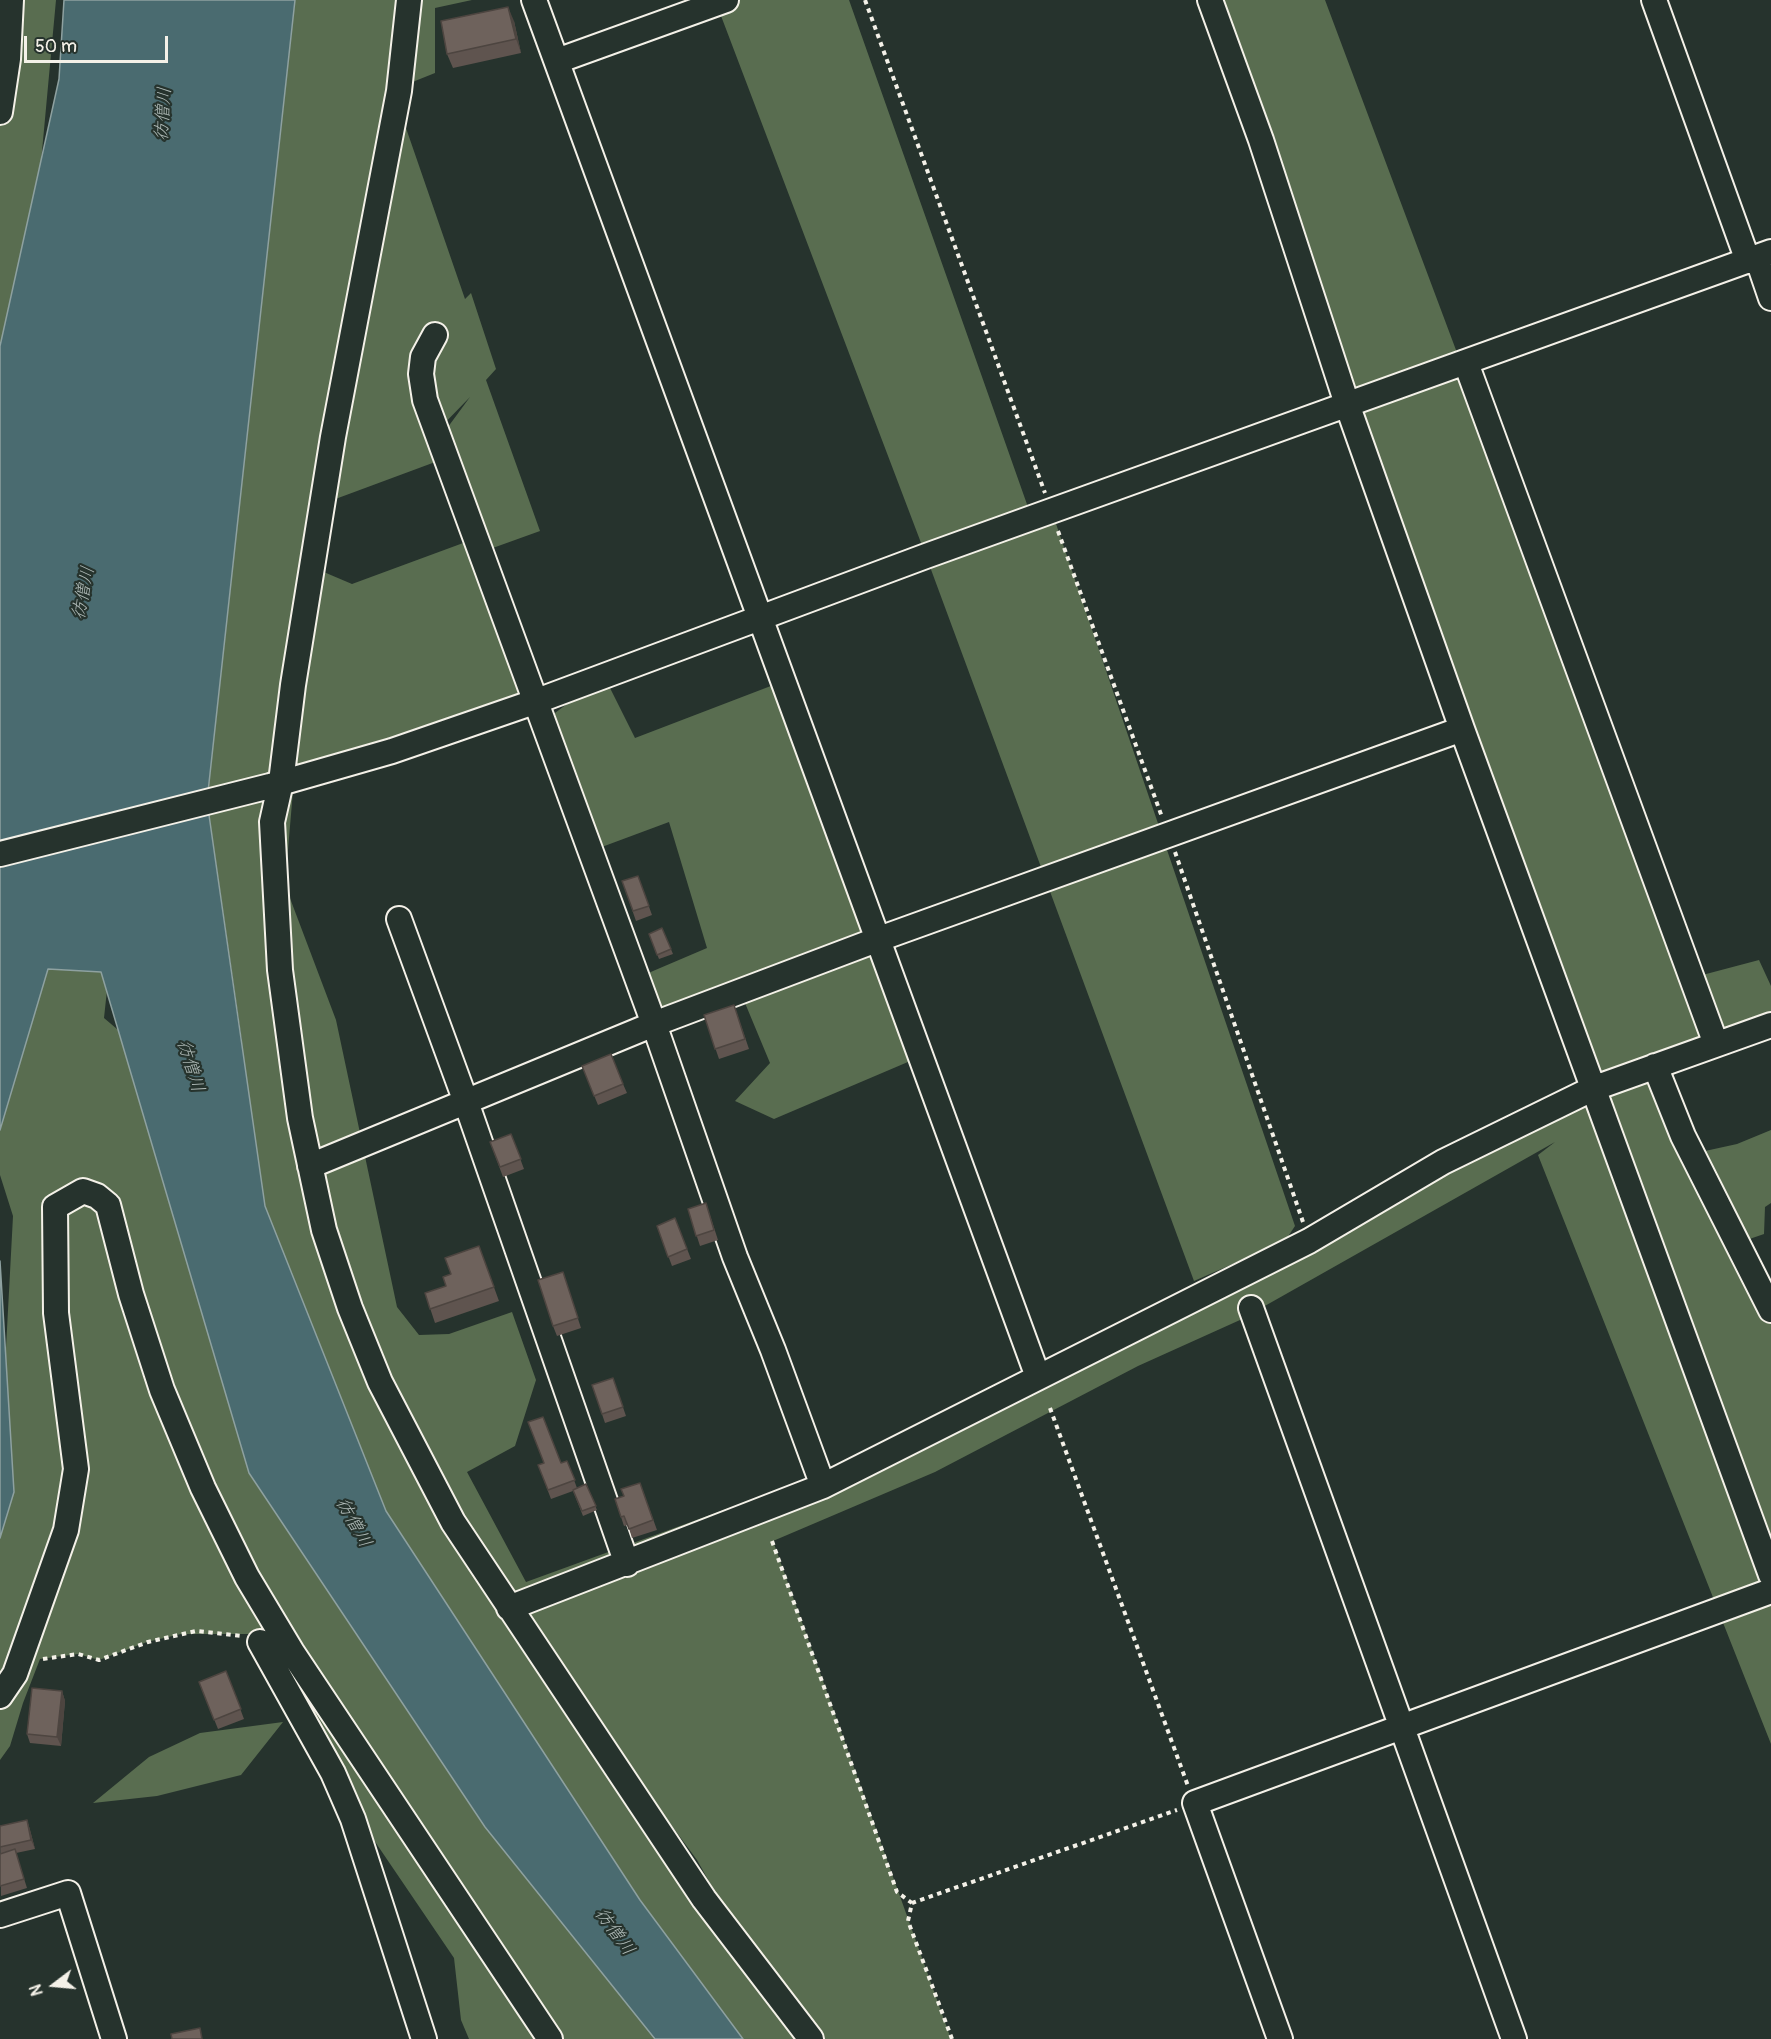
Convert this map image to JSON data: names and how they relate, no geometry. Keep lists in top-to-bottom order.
{
  "water": ["彷僧川"],
  "scale_bar": "50 m",
  "north": "left"
}
